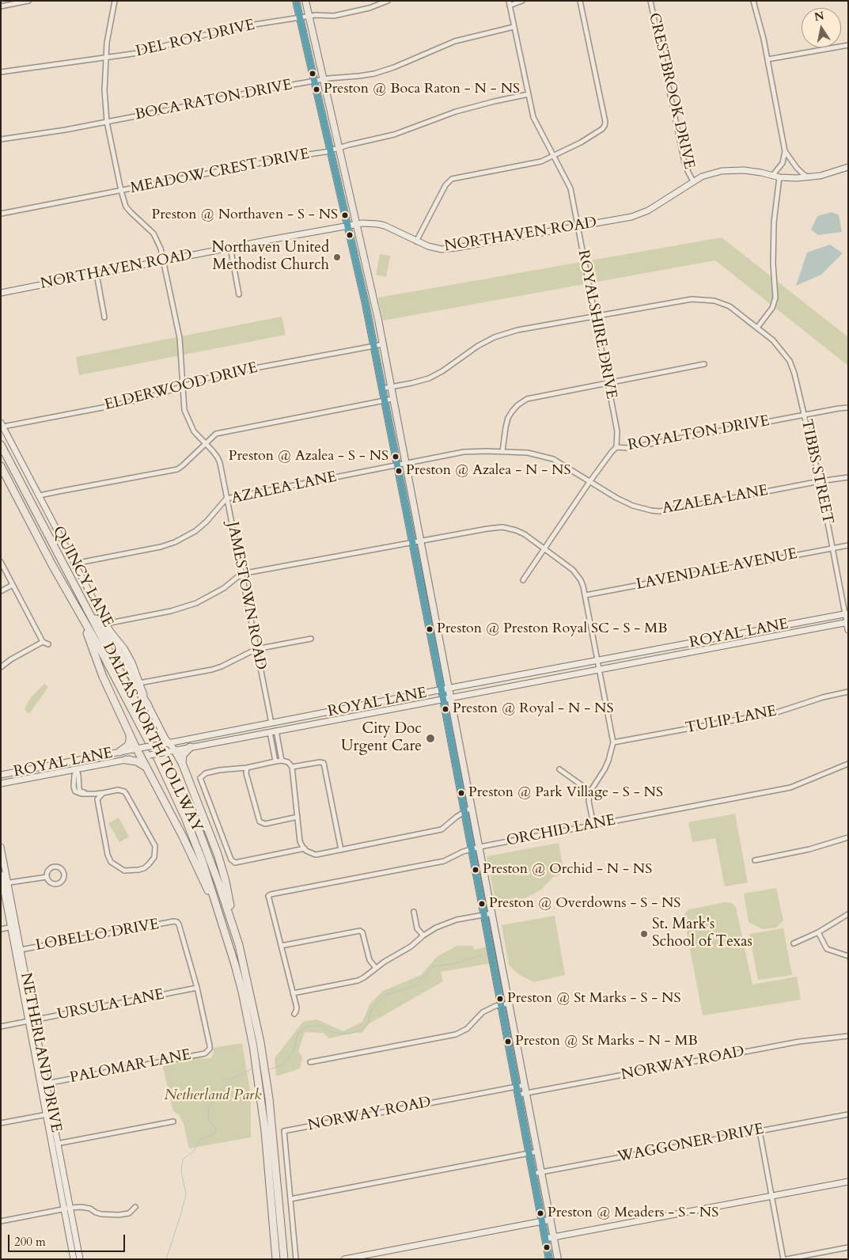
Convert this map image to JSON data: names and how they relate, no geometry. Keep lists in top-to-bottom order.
{
  "streets": {
    "highway": ["DALLAS NORTH TOLLWAY"],
    "street": [
      "DEL ROY DRIVE",
      "CRESTBROOK DRIVE",
      "BOCA RATON DRIVE",
      "MEADOW CREST DRIVE",
      "NORTHAVEN ROAD",
      "ROYALSHIRE DRIVE",
      "ELDERWOOD DRIVE",
      "ROYALTON DRIVE",
      "TIBBS STREET",
      "AZALEA LANE",
      "LAVENDALE AVENUE",
      "QUINCY LANE",
      "JAMESTOWN ROAD",
      "ROYAL LANE",
      "TULIP LANE",
      "ORCHID LANE",
      "LOBELLO DRIVE",
      "URSULA LANE",
      "NETHERLAND DRIVE",
      "NORWAY ROAD",
      "PALOMAR LANE",
      "WAGGONER DRIVE"
    ]
  },
  "crossings": [
    ["DEL ROY DRIVE", "JAMESTOWN ROAD"],
    ["CRESTBROOK DRIVE", "NORTHAVEN ROAD"],
    ["BOCA RATON DRIVE", "ROYALSHIRE DRIVE"],
    ["BOCA RATON DRIVE", "JAMESTOWN ROAD"],
    ["MEADOW CREST DRIVE", "ROYALSHIRE DRIVE"],
    ["MEADOW CREST DRIVE", "JAMESTOWN ROAD"],
    ["NORTHAVEN ROAD", "ROYALSHIRE DRIVE"],
    ["NORTHAVEN ROAD", "JAMESTOWN ROAD"],
    ["ROYALSHIRE DRIVE", "ROYALTON DRIVE"],
    ["ROYALSHIRE DRIVE", "TIBBS STREET"],
    ["ELDERWOOD DRIVE", "QUINCY LANE"],
    ["ELDERWOOD DRIVE", "JAMESTOWN ROAD"],
    ["ROYALTON DRIVE", "TIBBS STREET"],
    ["ROYALTON DRIVE", "AZALEA LANE"],
    ["TIBBS STREET", "AZALEA LANE"],
    ["TIBBS STREET", "LAVENDALE AVENUE"],
    ["TIBBS STREET", "ROYAL LANE"],
    ["AZALEA LANE", "QUINCY LANE"],
    ["AZALEA LANE", "JAMESTOWN ROAD"],
    ["QUINCY LANE", "ROYAL LANE"],
    ["JAMESTOWN ROAD", "ROYAL LANE"],
    ["LOBELLO DRIVE", "URSULA LANE"],
    ["LOBELLO DRIVE", "NETHERLAND DRIVE"],
    ["LOBELLO DRIVE", "PALOMAR LANE"],
    ["URSULA LANE", "NETHERLAND DRIVE"],
    ["URSULA LANE", "PALOMAR LANE"],
    ["NETHERLAND DRIVE", "PALOMAR LANE"]
  ],
  "parks": ["Netherland Park"],
  "places": [
    "Preston @ Boca Raton - N - NS",
    "Preston @ Northaven - S - NS",
    "Northaven United Methodist Church",
    "Preston @ Azalea - S - NS",
    "Preston @ Azalea - N - NS",
    "Preston @ Preston Royal SC - S - MB",
    "Preston @ Royal - N - NS",
    "City Doc Urgent Care",
    "Preston @ Park Village - S - NS",
    "Preston @ Orchid - N - NS",
    "Preston @ Overdowns - S - NS",
    "St. Mark's School of Texas",
    "Preston @ St Marks - S - NS",
    "Preston @ St Marks - N - MB",
    "Preston @ Meaders - S - NS"
  ],
  "scale_bar": "200 m",
  "north": "top"
}
